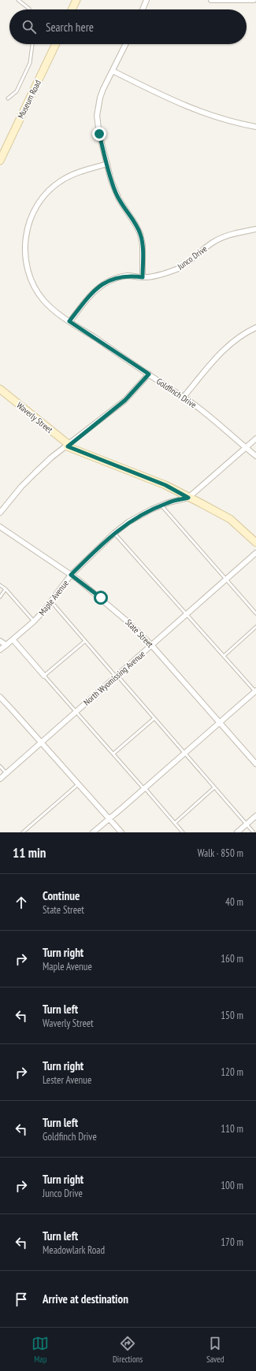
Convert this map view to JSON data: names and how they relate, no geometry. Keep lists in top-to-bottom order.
{
  "streets": {
    "street": [
      "Museum Road",
      "Junco Drive",
      "Goldfinch Drive",
      "Waverly Street",
      "Maple Avenue",
      "State Street",
      "North Wyomissing Avenue"
    ]
  },
  "crossings": [
    ["Junco Drive", "Goldfinch Drive"],
    ["Waverly Street", "Maple Avenue"],
    ["Maple Avenue", "State Street"],
    ["State Street", "North Wyomissing Avenue"]
  ],
  "page": {
    "search": "Search here",
    "heading": ["11 min", "Walk · 850 m"],
    "list": [
      ["Continue", "State Street", "40 m"],
      ["Turn right", "Maple Avenue", "160 m"],
      ["Turn left", "Waverly Street", "150 m"],
      ["Turn right", "Lester Avenue", "120 m"],
      ["Turn left", "Goldfinch Drive", "110 m"],
      ["Turn right", "Junco Drive", "100 m"],
      ["Turn left", "Meadowlark Road", "170 m"],
      "Arrive at destination"
    ],
    "nav": ["Map", "Directions", "Saved"]
  }
}
